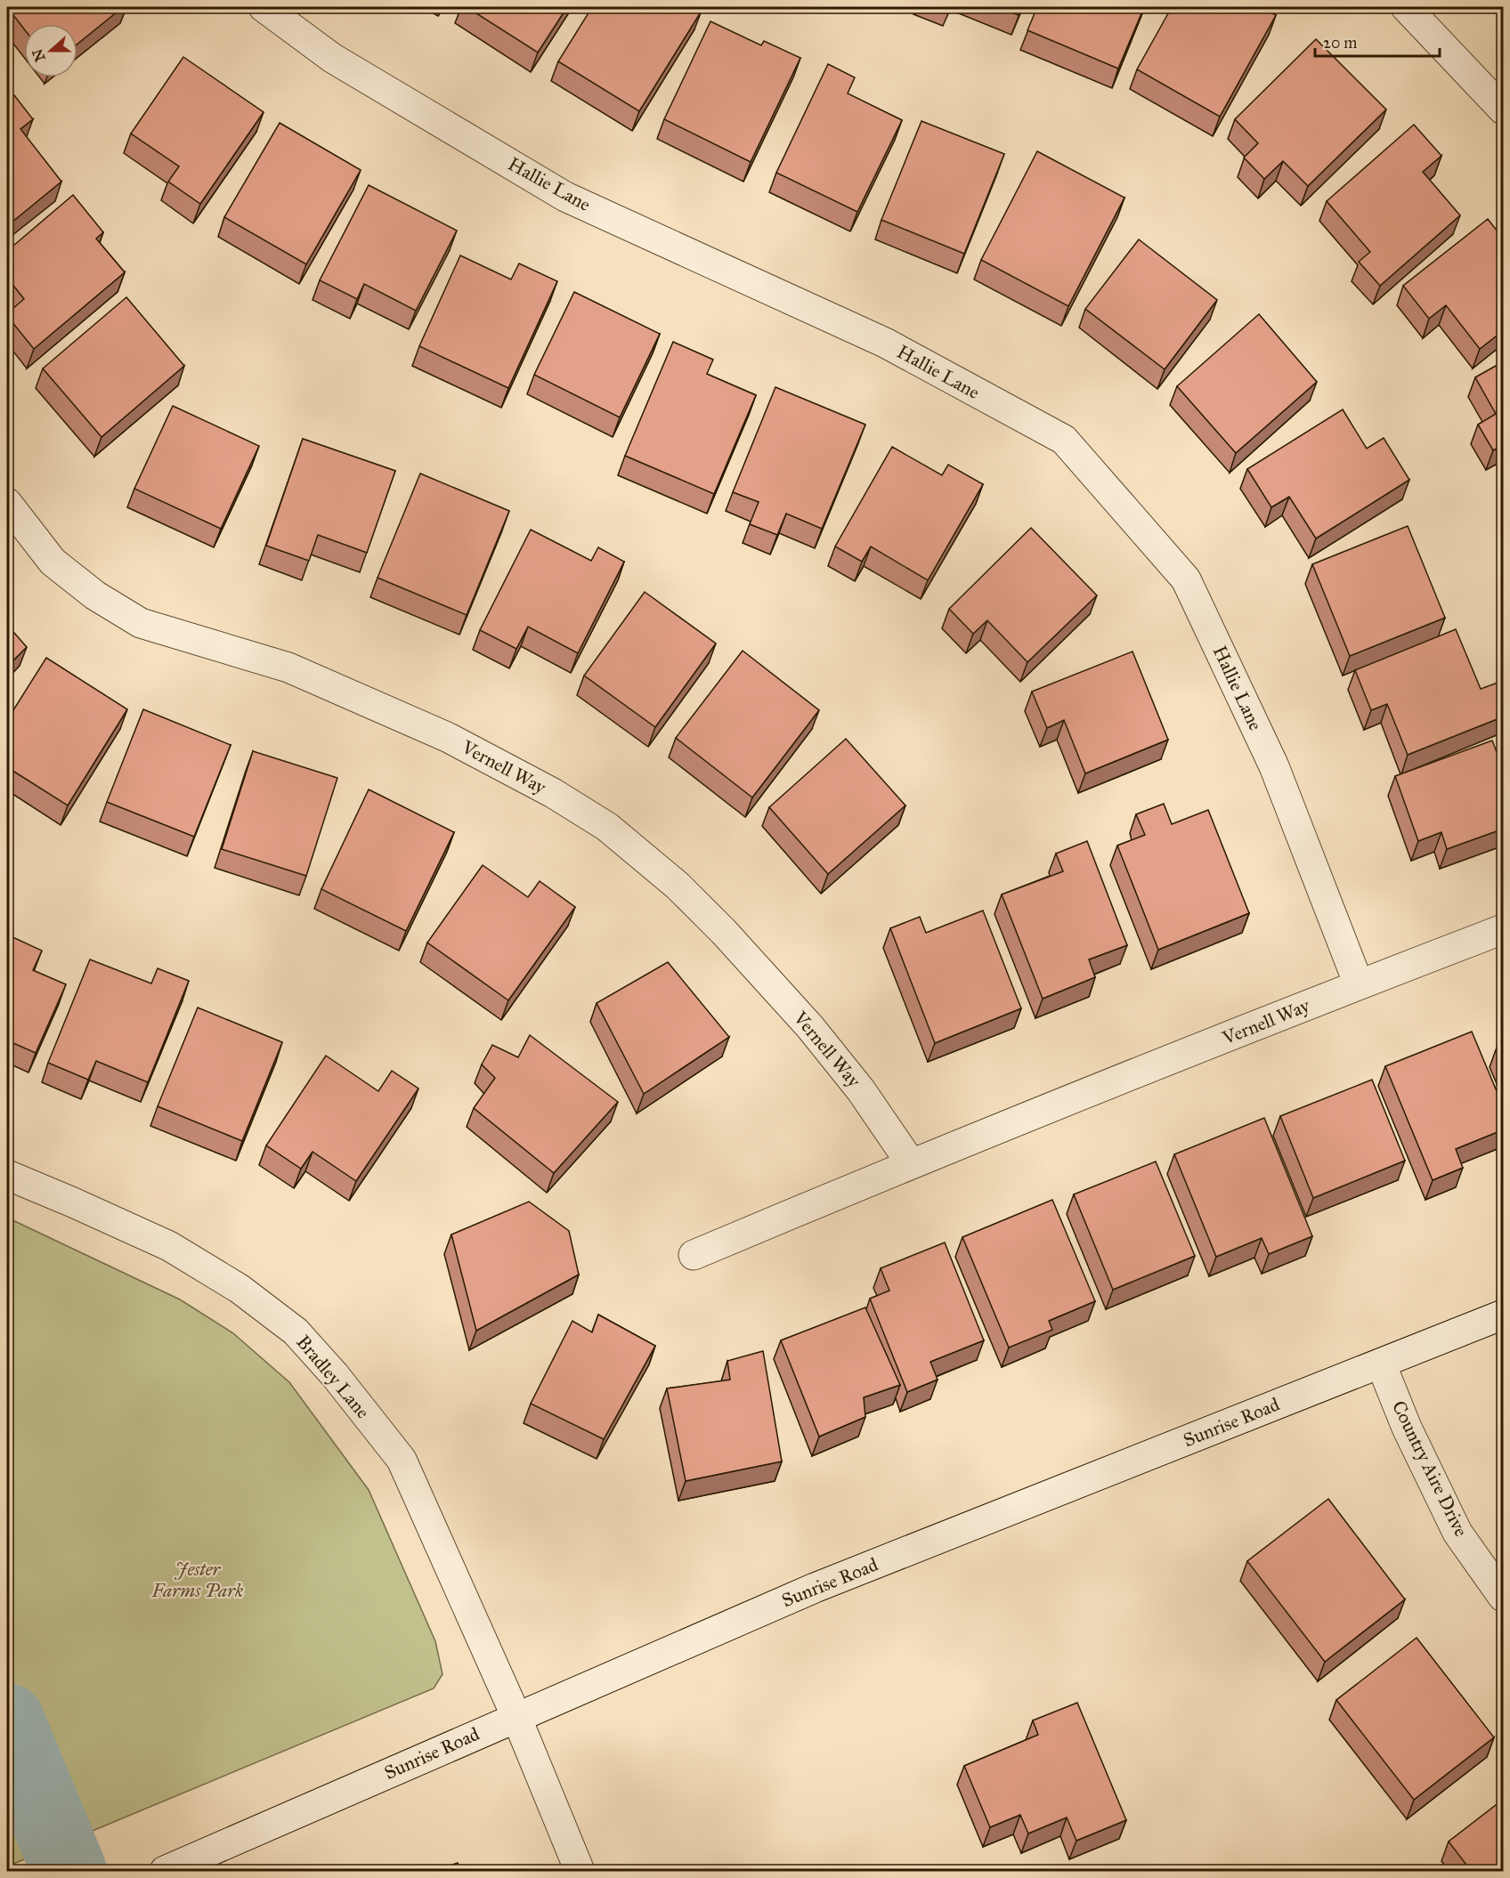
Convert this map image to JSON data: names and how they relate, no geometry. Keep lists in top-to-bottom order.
{
  "streets": {
    "street": [
      "Hallie Lane",
      "Vernell Way",
      "Bradley Lane",
      "Sunrise Road",
      "Country Aire Drive"
    ]
  },
  "crossings": [
    ["Hallie Lane", "Vernell Way"],
    ["Bradley Lane", "Sunrise Road"],
    ["Sunrise Road", "Country Aire Drive"]
  ],
  "parks": ["Jester Farms Park"],
  "scale_bar": "20 m",
  "north": "left"
}
